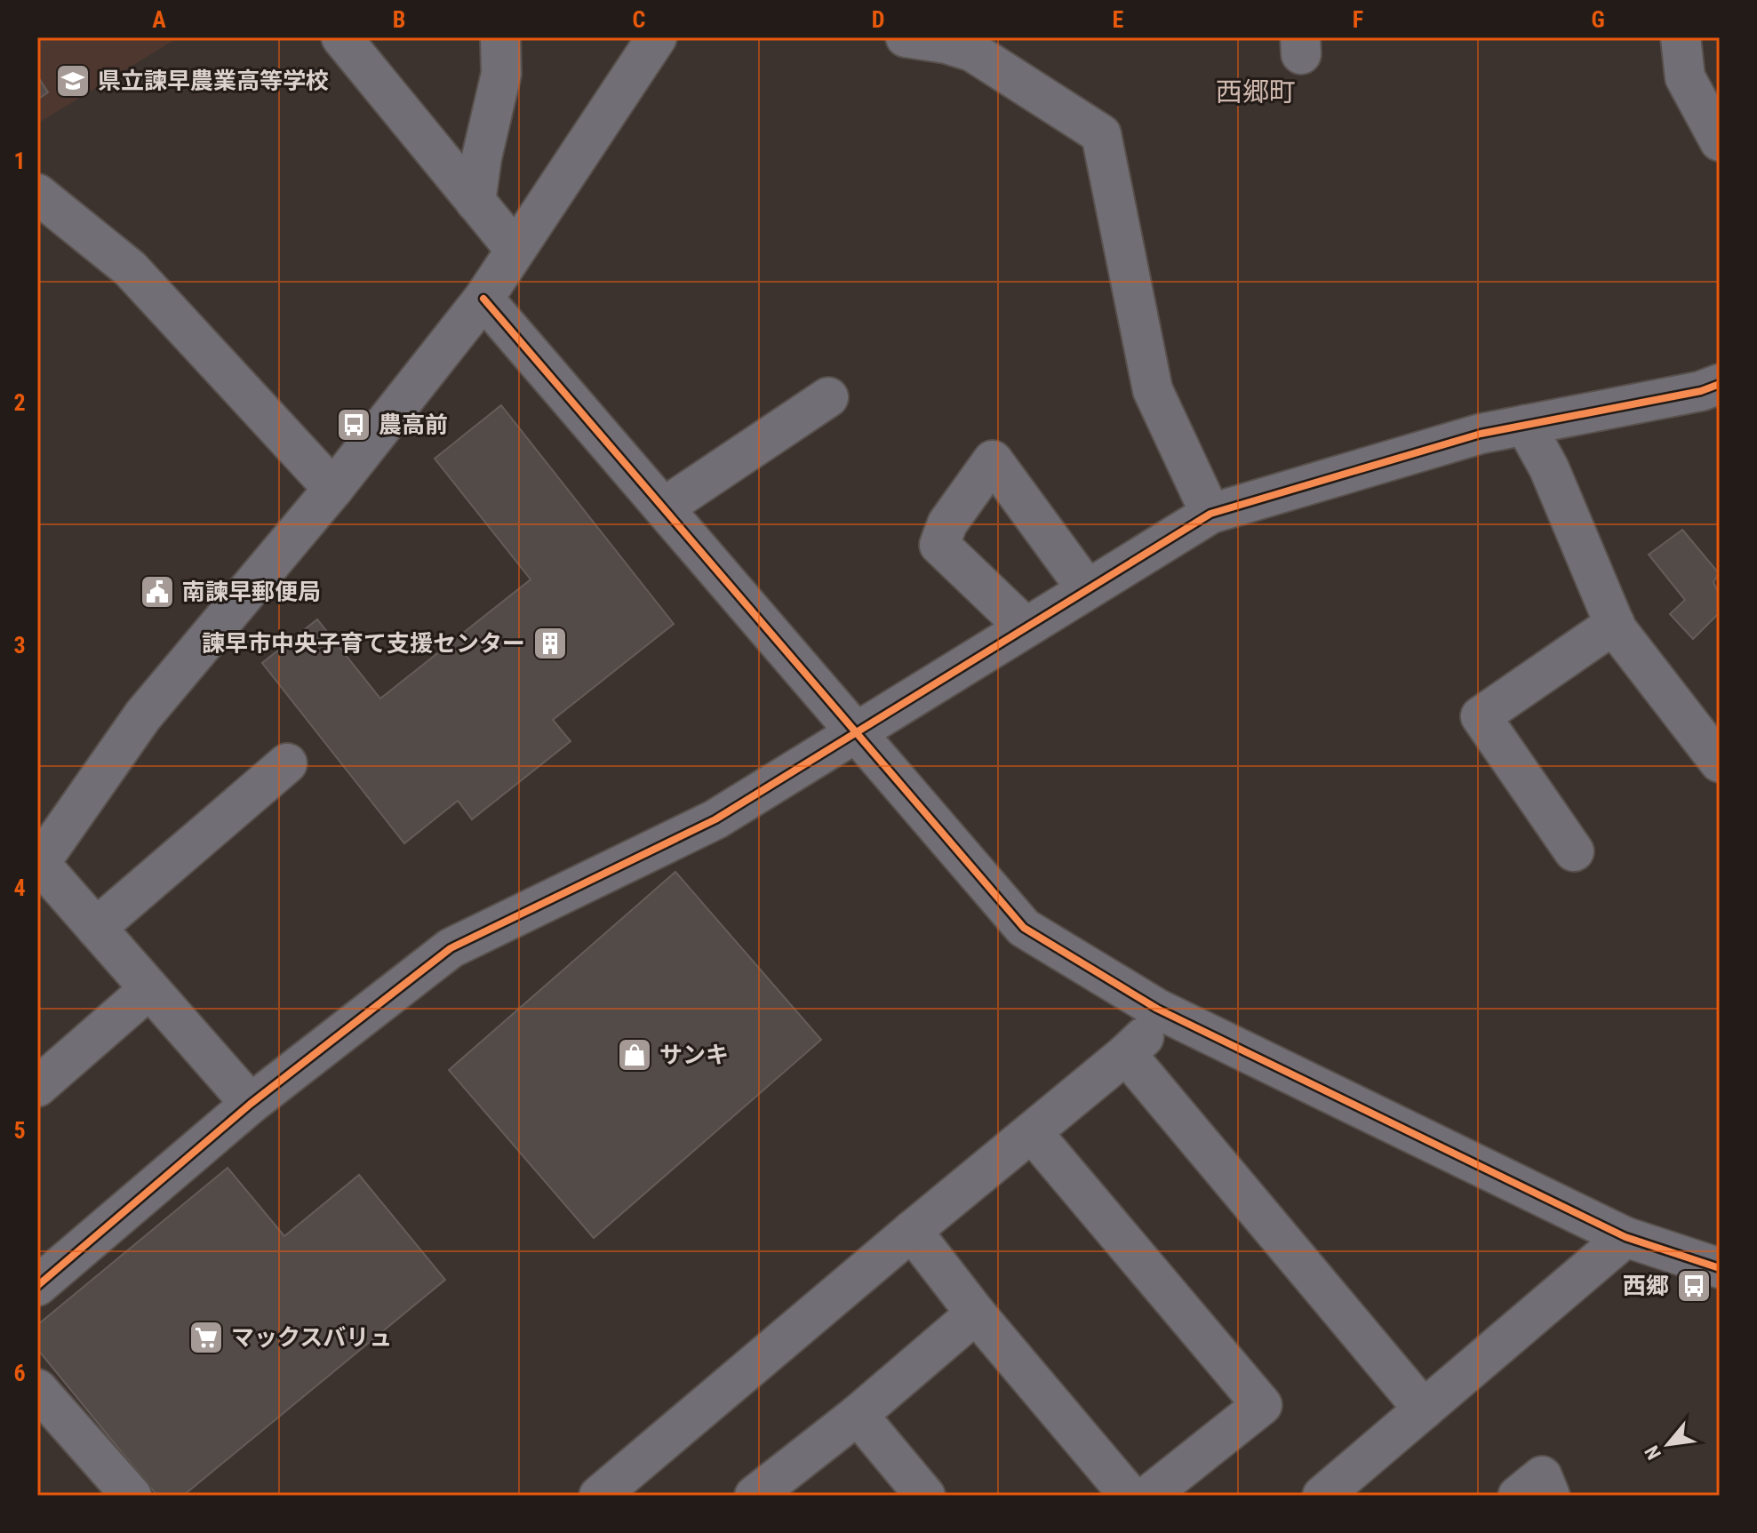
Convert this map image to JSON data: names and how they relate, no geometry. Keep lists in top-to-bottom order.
{
  "districts": ["西郷町"],
  "places": {
    "school or university": ["県立諫早農業高等学校"],
    "bus stop": ["農高前", "西郷"],
    "public building": ["南諫早郵便局"],
    "building": ["諫早市中央子育て支援センター"],
    "shop": ["サンキ"],
    "supermarket": ["マックスバリュ"]
  },
  "north": "bottom left",
  "grid": {
    "columns": [
      "A",
      "B",
      "C",
      "D",
      "E",
      "F",
      "G"
    ],
    "rows": [
      "1",
      "2",
      "3",
      "4",
      "5",
      "6"
    ]
  }
}
